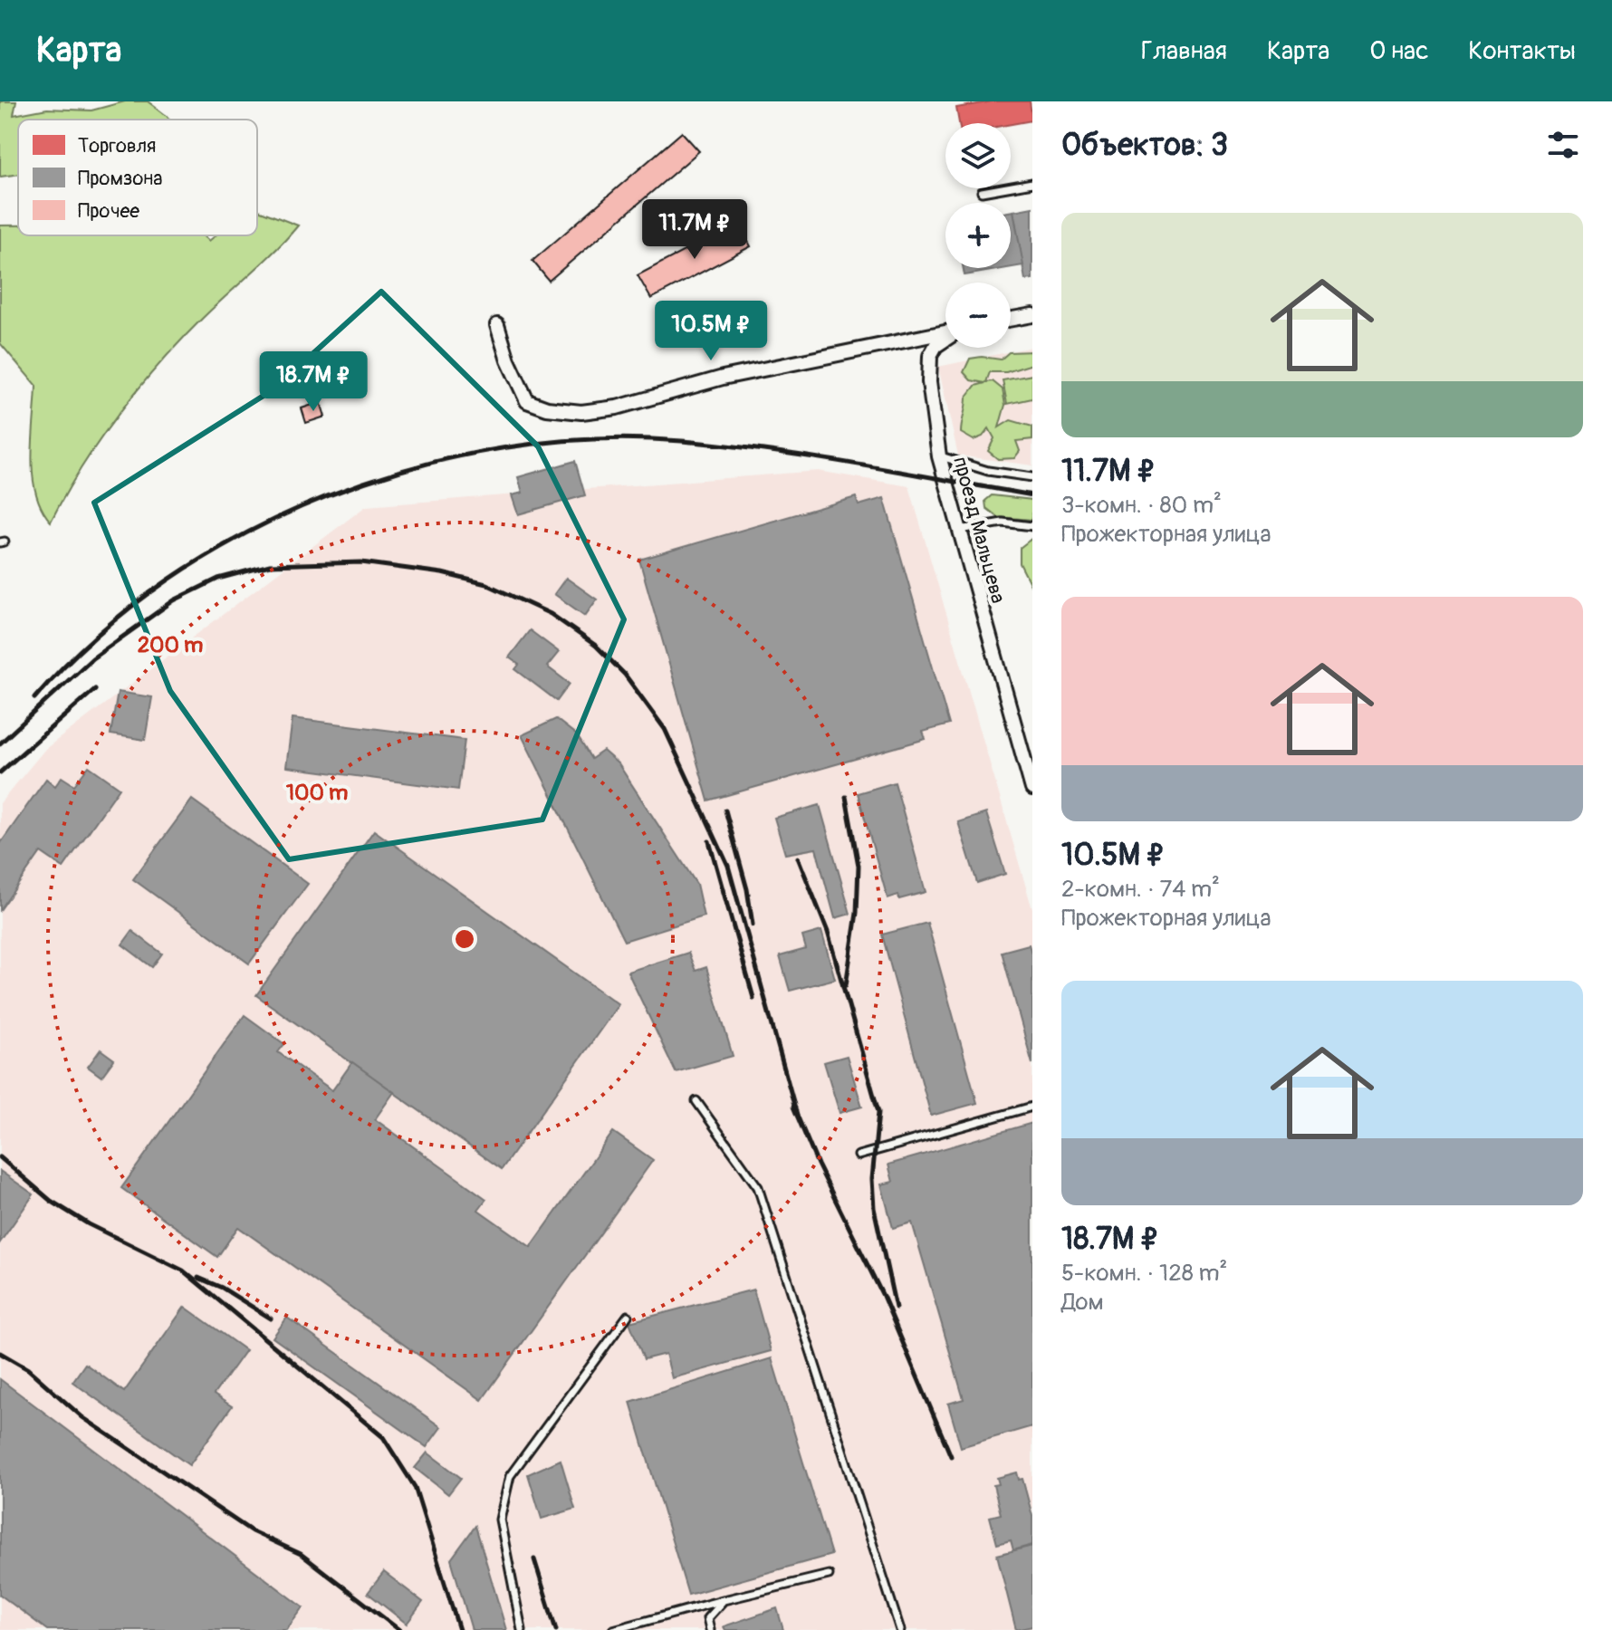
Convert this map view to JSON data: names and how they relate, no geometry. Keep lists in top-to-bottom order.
{
  "streets": {
    "street": ["проезд Мальцева"]
  },
  "legend": ["Торговля", "Промзона", "Прочее"],
  "page": {
    "header": "Карта",
    "nav": [
      "Главная",
      "Карта",
      "О нас",
      "Контакты"
    ],
    "heading": "Объектов: 3",
    "map_buttons": ["+", "−"],
    "list": [
      {
        "name": "11.7M ₽",
        "note": "3-комн. · 80 m² · Прожекторная улица"
      },
      {
        "name": "10.5M ₽",
        "note": "2-комн. · 74 m² · Прожекторная улица"
      },
      {
        "name": "18.7M ₽",
        "note": "5-комн. · 128 m² · Дом"
      }
    ],
    "price": ["11.7M ₽", "10.5M ₽", "18.7M ₽"]
  },
  "rings": ["200 m", "100 m"]
}
